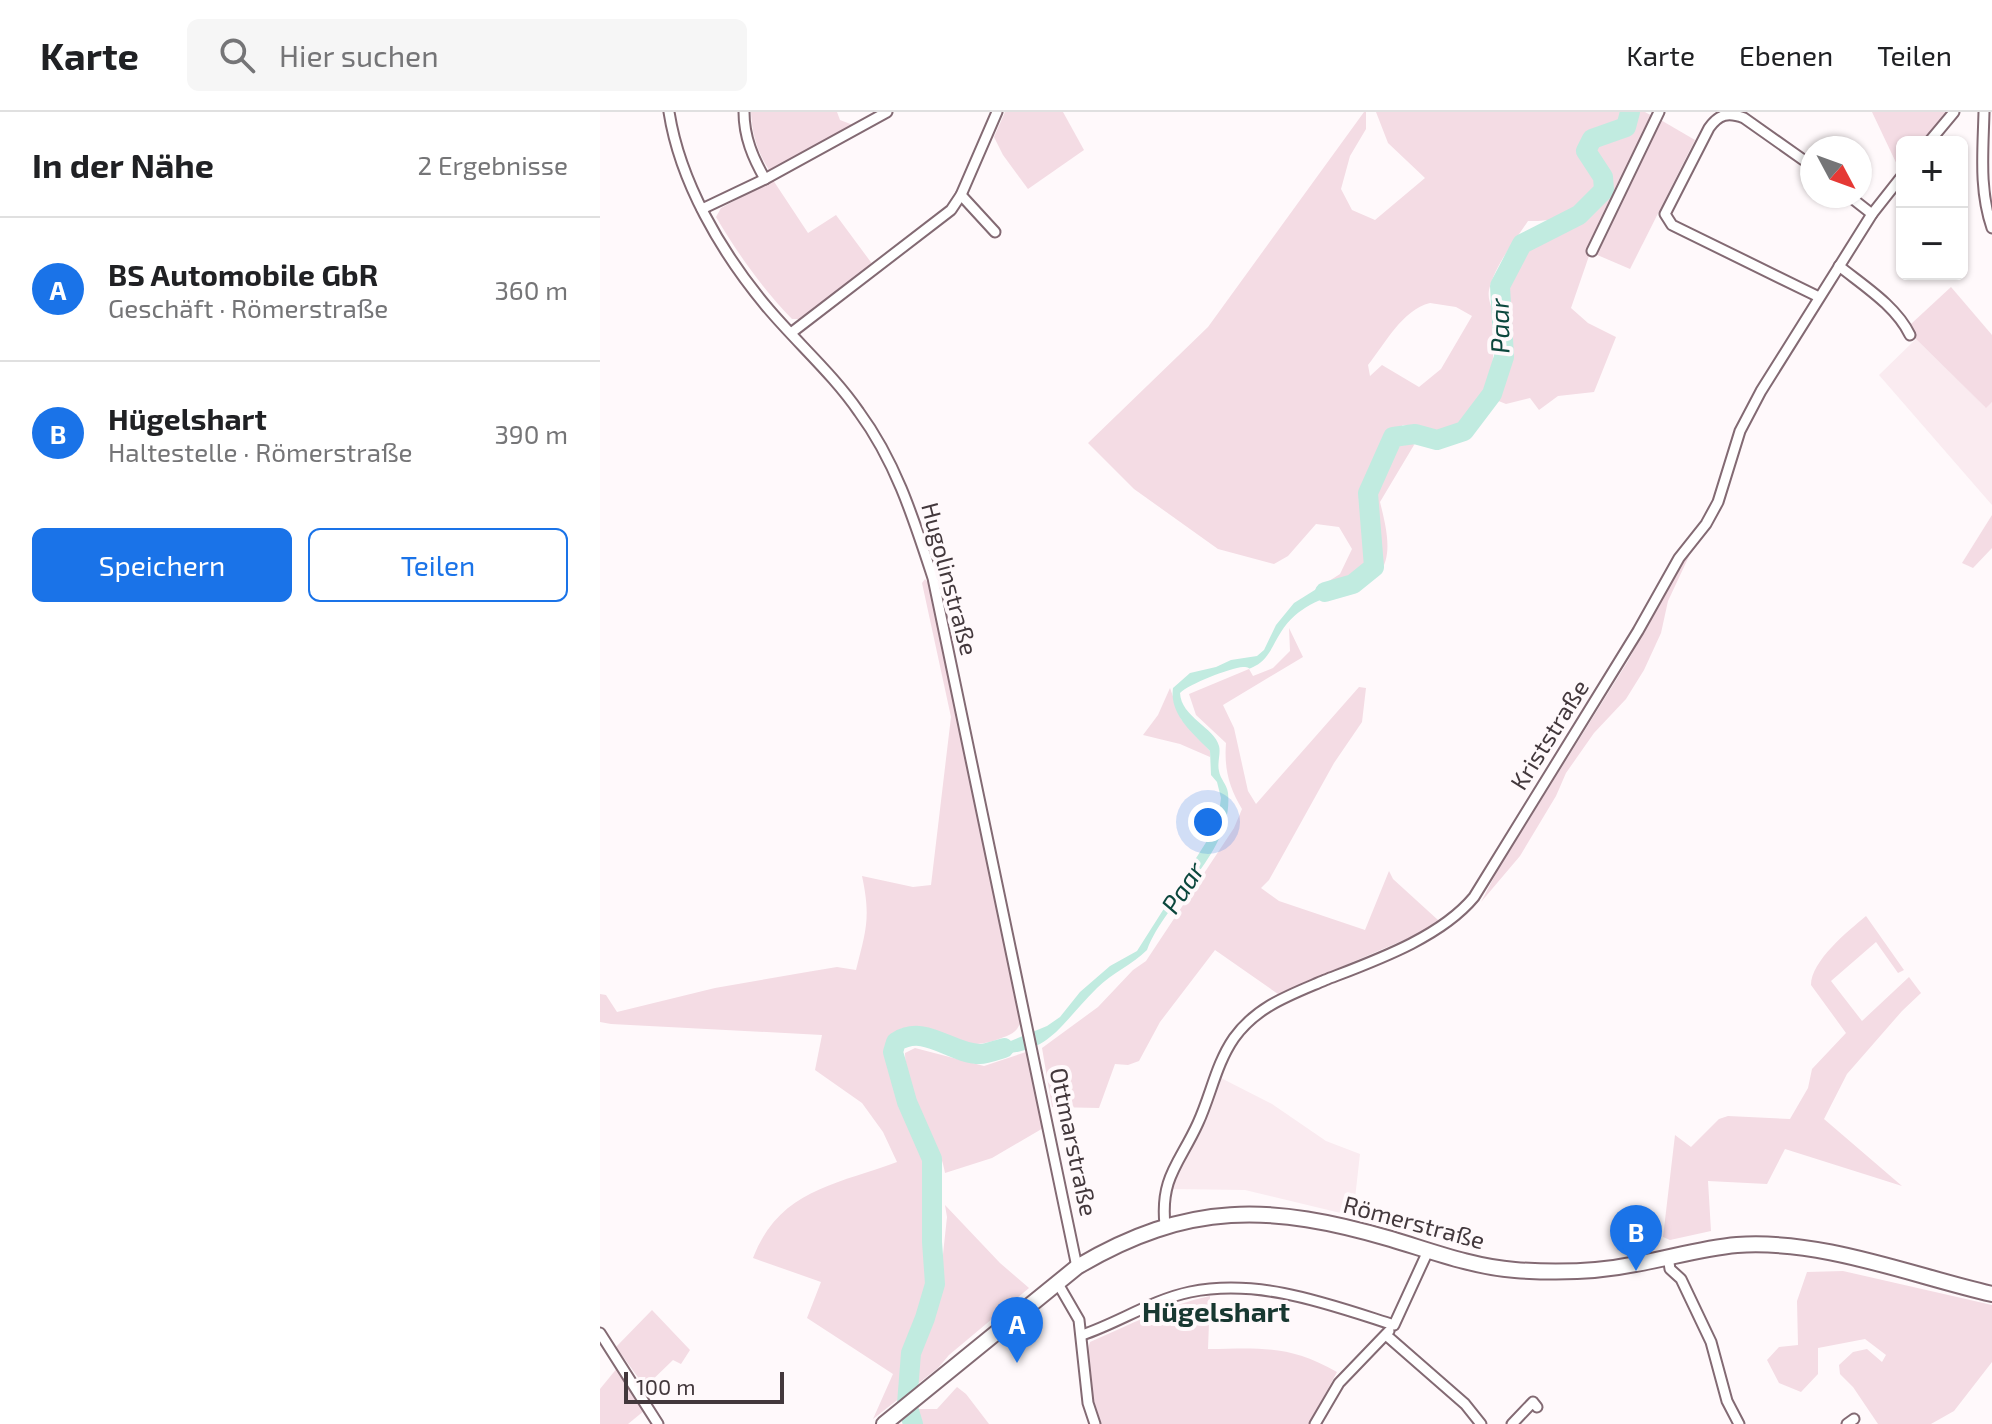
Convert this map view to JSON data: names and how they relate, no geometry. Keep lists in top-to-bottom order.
{
  "streets": {
    "main road": ["Römerstraße"],
    "street": ["Hugolinstraße", "Kriststraße", "Ottmarstraße"]
  },
  "crossings": [
    ["Hugolinstraße", "Ottmarstraße"],
    ["Kriststraße", "Römerstraße"],
    ["Ottmarstraße", "Römerstraße"]
  ],
  "districts": ["Hügelshart"],
  "water": ["Paar"],
  "scale_bar": "100 m",
  "north": "bottom right",
  "page": {
    "header": "Karte",
    "search": "Hier suchen",
    "nav": ["Karte", "Ebenen", "Teilen"],
    "heading": ["In der Nähe", "2 Ergebnisse"],
    "map_buttons": ["+", "−"],
    "list": [
      {
        "mark": "A",
        "name": "BS Automobile GbR",
        "note": "Geschäft · Römerstraße",
        "value": "360 m"
      },
      {
        "mark": "B",
        "name": "Hügelshart",
        "note": "Haltestelle · Römerstraße",
        "value": "390 m"
      }
    ],
    "buttons": ["Speichern", "Teilen"],
    "pins": ["B", "A"],
    "scale": "100 m"
  }
}
